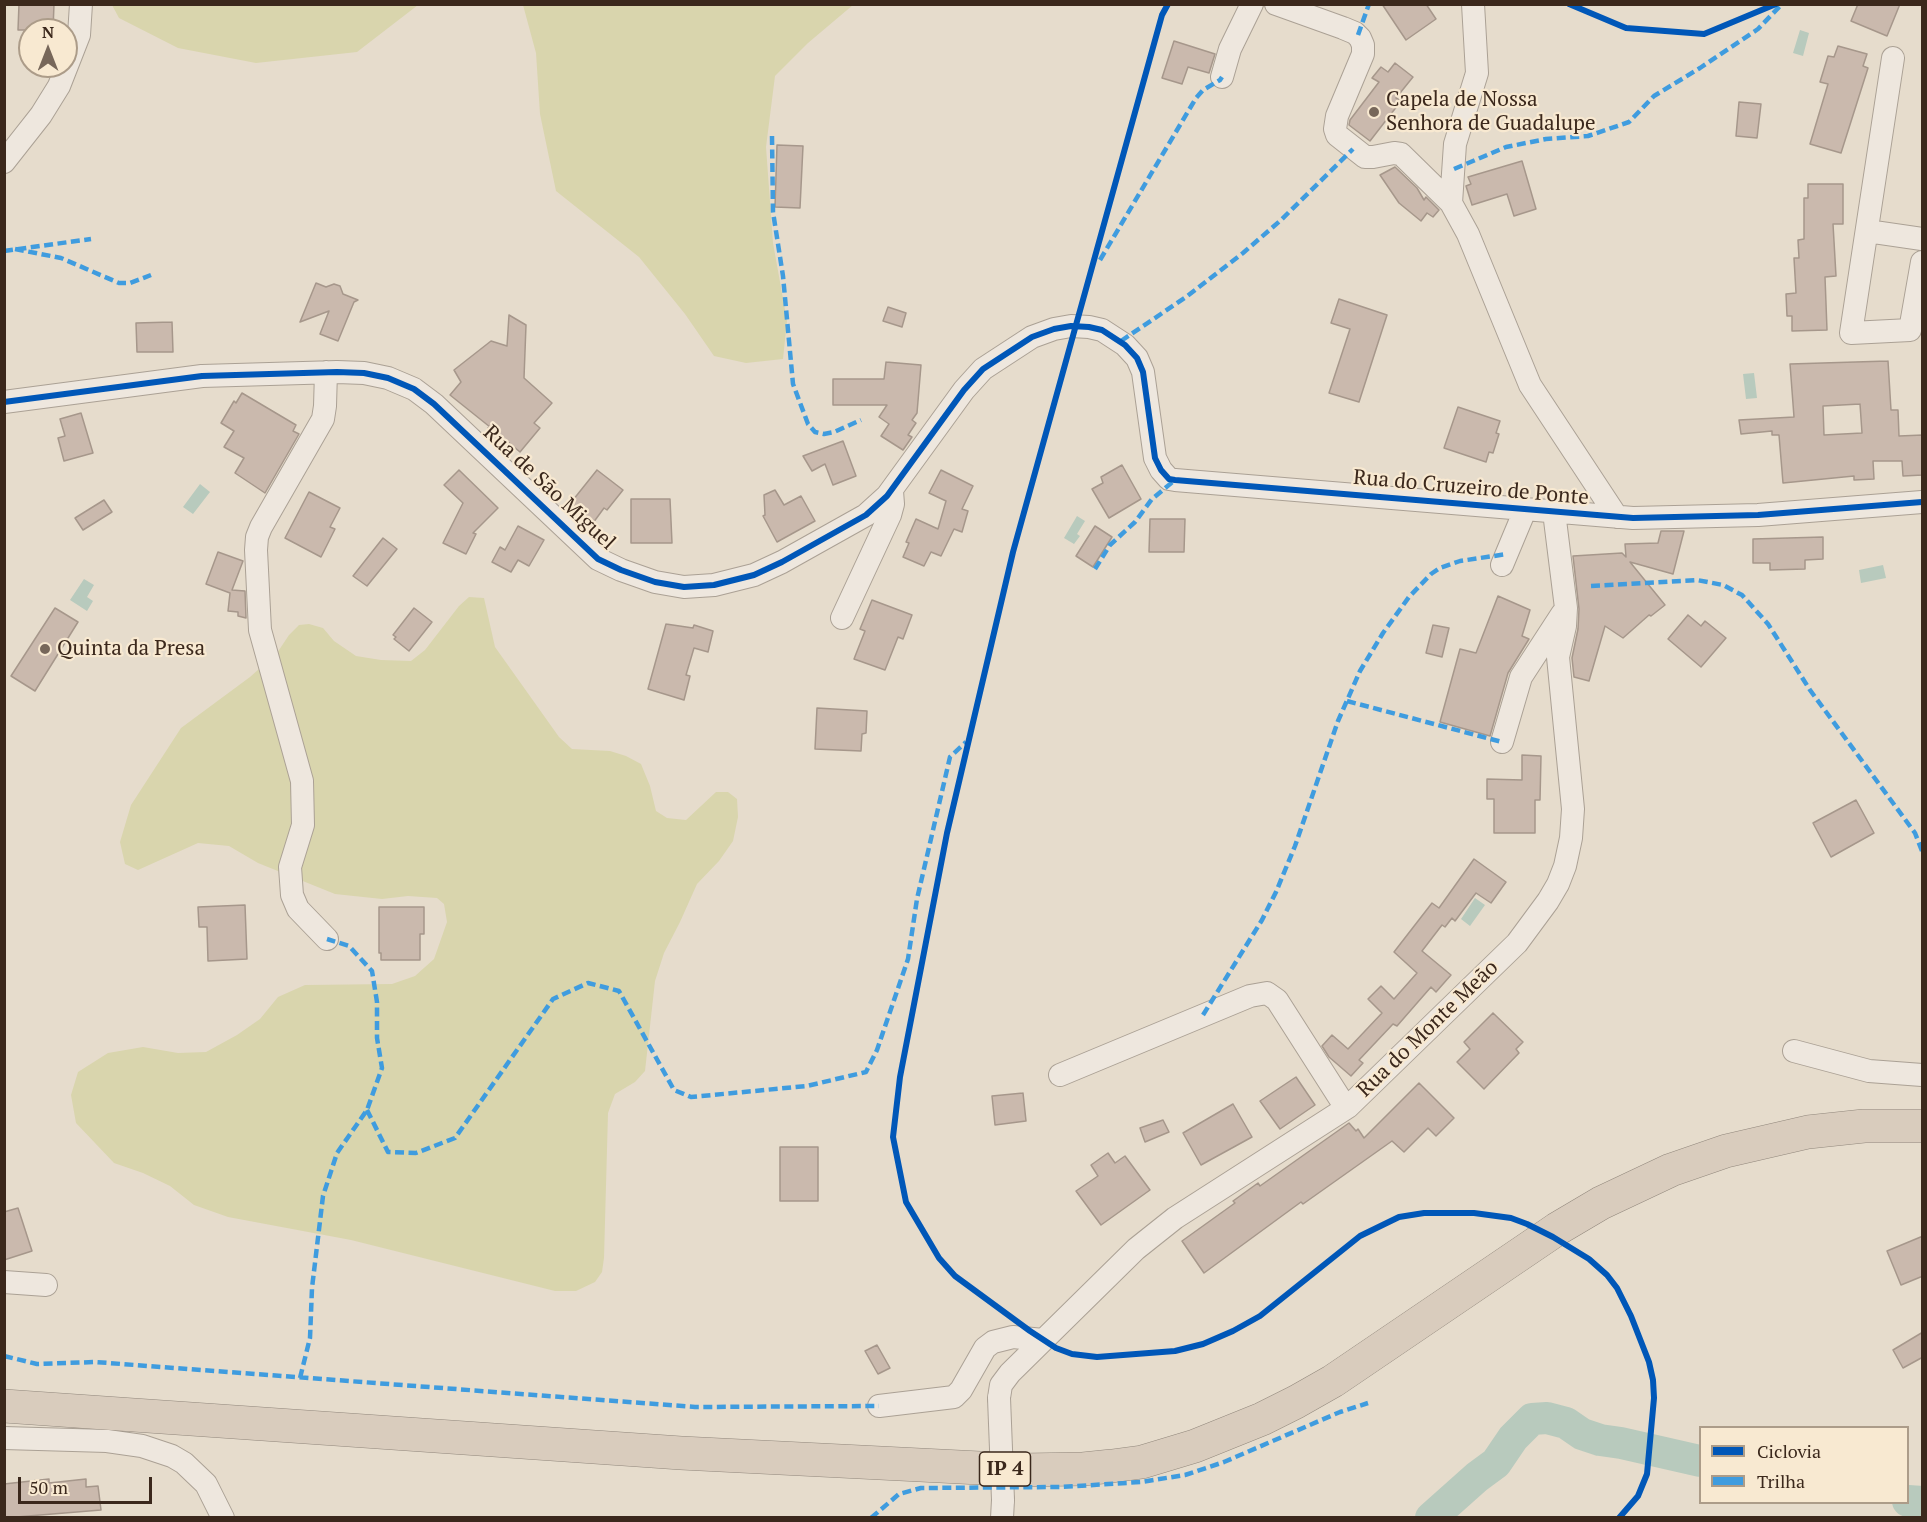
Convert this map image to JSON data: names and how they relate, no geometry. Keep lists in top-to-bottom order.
{
  "streets": {
    "highway": ["IP 4"],
    "street": ["Rua de São Miguel", "Rua do Cruzeiro de Ponte", "Rua do Monte Meão"]
  },
  "crossings": [
    ["Rua de São Miguel", "Rua do Cruzeiro de Ponte"],
    ["Rua do Cruzeiro de Ponte", "Rua do Monte Meão"]
  ],
  "places": ["Capela de Nossa Senhora de Guadalupe", "Quinta da Presa"],
  "legend": ["Ciclovia", "Trilha"],
  "scale_bar": "50 m",
  "north": "top"
}
